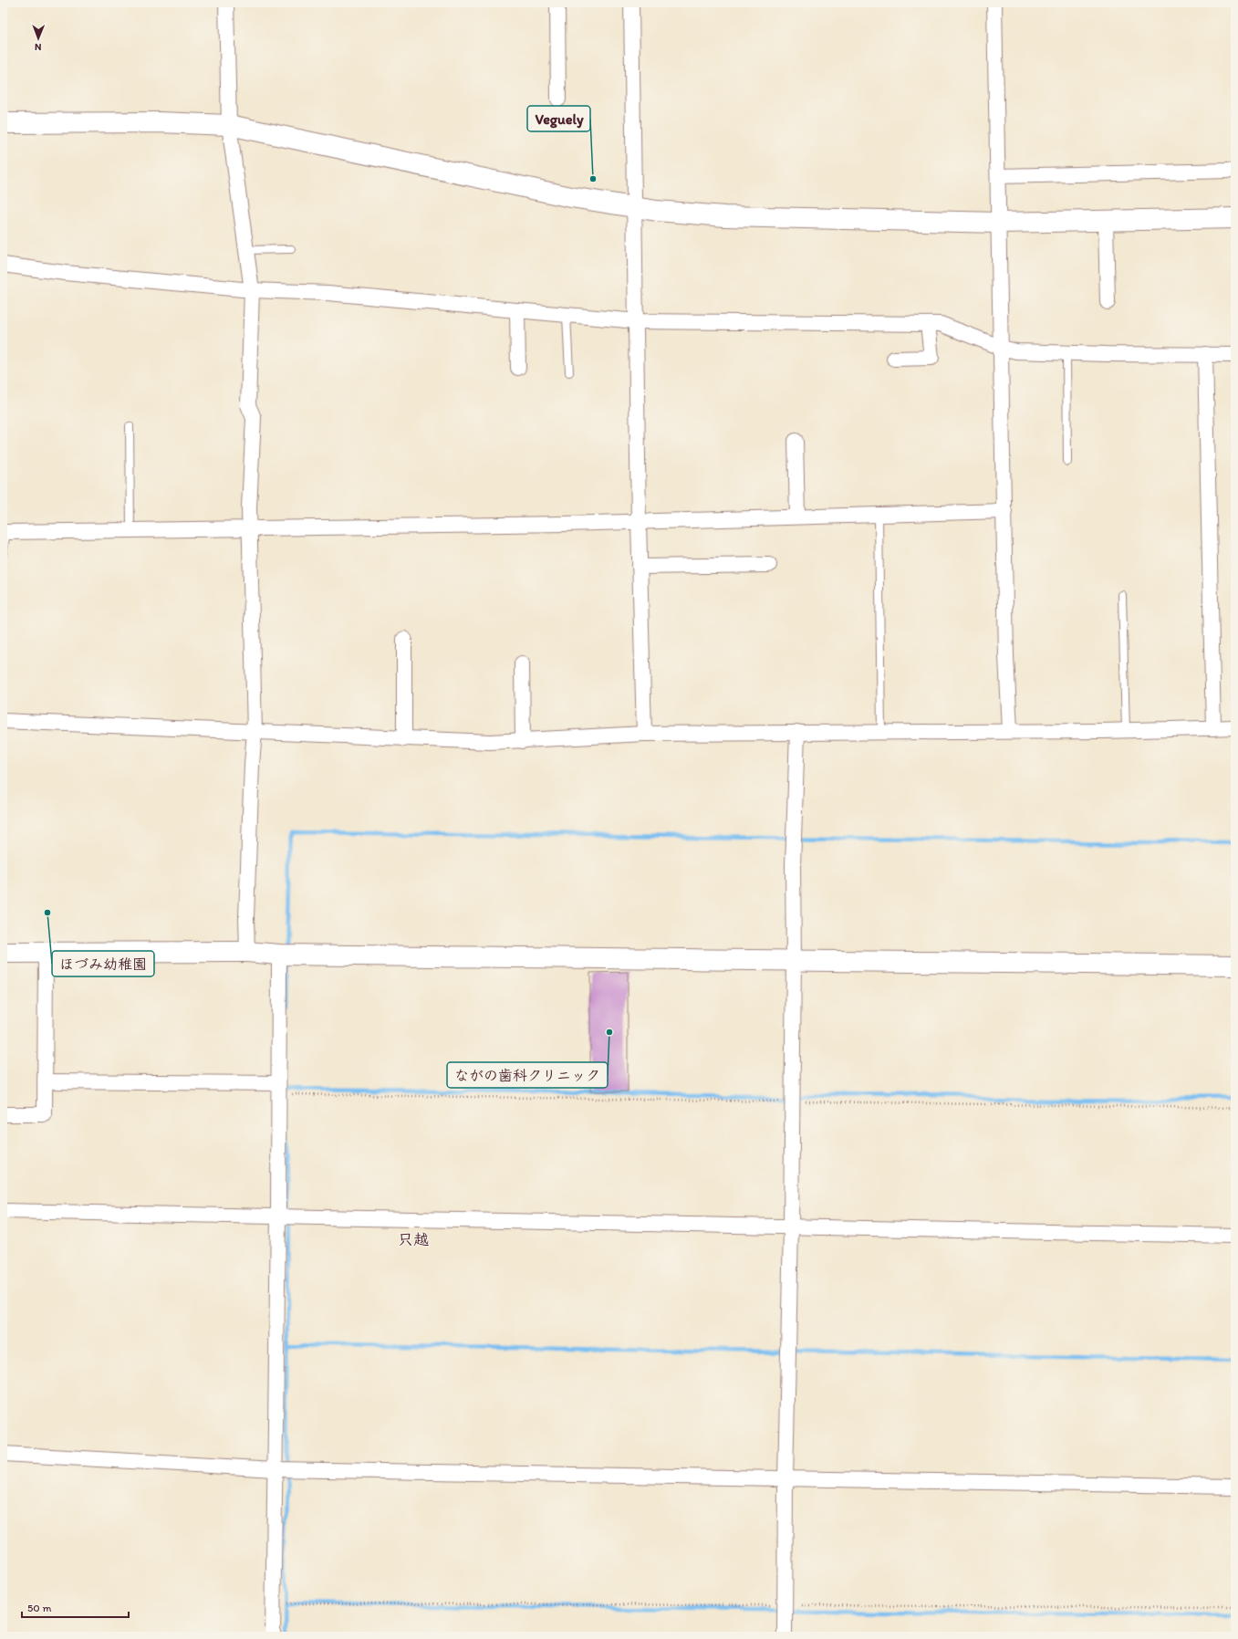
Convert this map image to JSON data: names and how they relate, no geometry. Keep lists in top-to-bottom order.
{
  "districts": ["只越"],
  "places": ["Veguely", "ほづみ幼稚園", "ながの歯科クリニック"],
  "scale_bar": "50 m",
  "north": "bottom"
}
